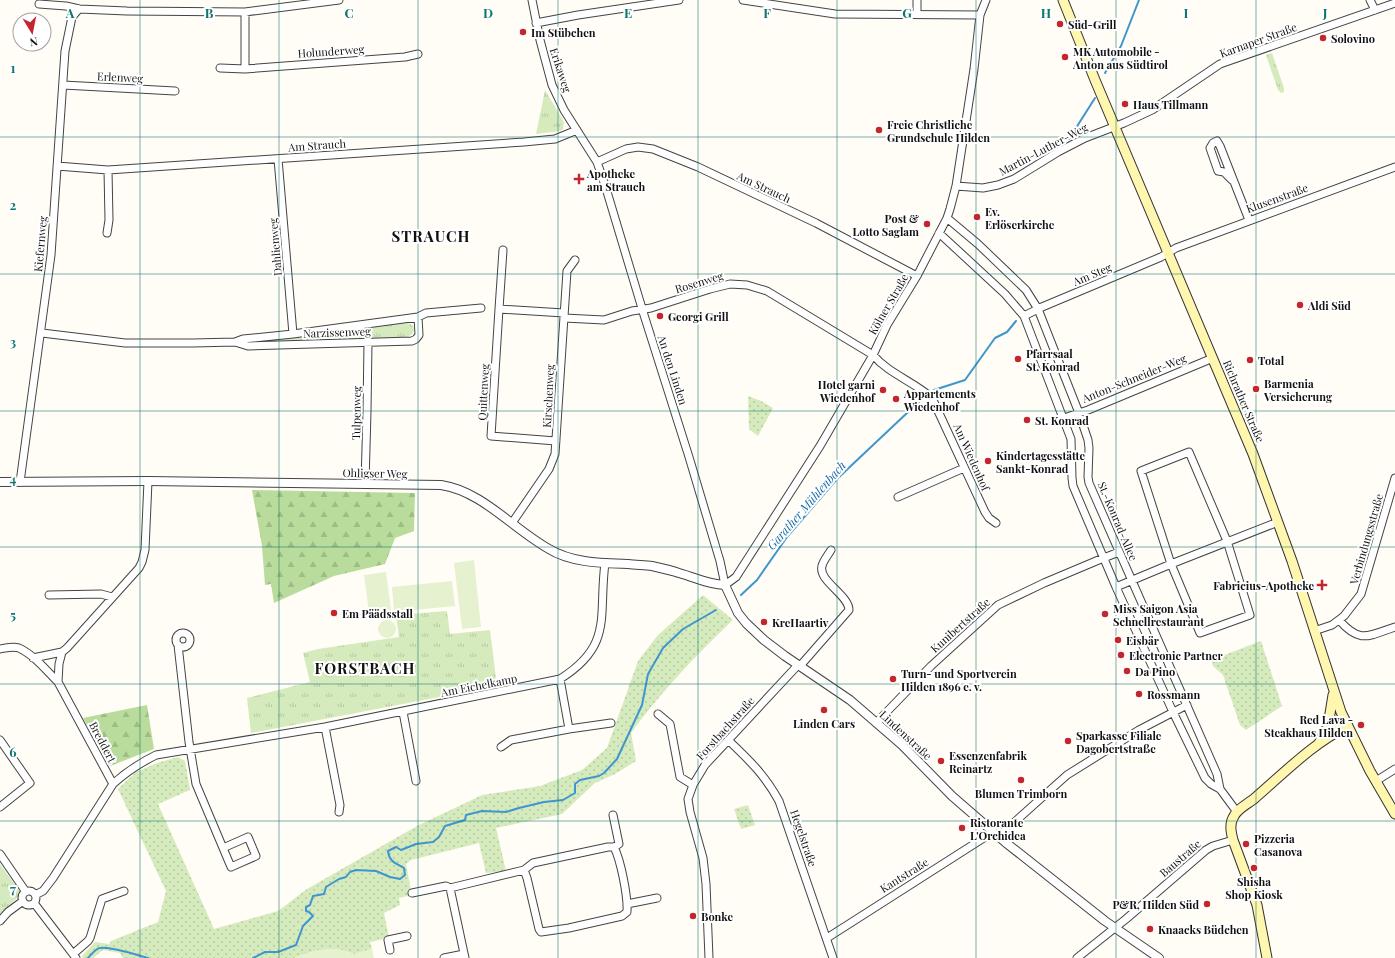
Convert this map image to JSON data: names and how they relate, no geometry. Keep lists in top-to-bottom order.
{
  "streets": {
    "main road": ["Richrather Straße"],
    "street": [
      "Karnaper Straße",
      "Holunderweg",
      "Erikaweg",
      "Erlenweg",
      "Am Strauch",
      "Martin-Luther-Weg",
      "Klusenstraße",
      "Kiefernweg",
      "Dahlienweg",
      "Am Steg",
      "Rosenweg",
      "Kölner Straße",
      "Narzissenweg",
      "An den Linden",
      "Anton-Schneider-Weg",
      "Quittenweg",
      "Kirschenweg",
      "Tulpenweg",
      "Am Wiedenhof",
      "Ohligser Weg",
      "St.-Konrad-Allee",
      "Verbindungsstraße",
      "Kunibertstraße",
      "Am Eichelkamp",
      "Forstbachstraße",
      "Lindenstraße",
      "Breddert",
      "Hegelstraße",
      "Baustraße",
      "Kantstraße"
    ]
  },
  "crossings": [
    ["Karnaper Straße", "Martin-Luther-Weg"],
    ["Karnaper Straße", "Richrather Straße"],
    ["Erikaweg", "Am Strauch"],
    ["Erikaweg", "An den Linden"],
    ["Erlenweg", "Kiefernweg"],
    ["Am Strauch", "Kiefernweg"],
    ["Am Strauch", "Dahlienweg"],
    ["Am Strauch", "Kölner Straße"],
    ["Am Strauch", "An den Linden"],
    ["Martin-Luther-Weg", "Kölner Straße"],
    ["Martin-Luther-Weg", "Richrather Straße"],
    ["Klusenstraße", "Am Steg"],
    ["Klusenstraße", "Richrather Straße"],
    ["Kiefernweg", "Narzissenweg"],
    ["Kiefernweg", "Ohligser Weg"],
    ["Dahlienweg", "Narzissenweg"],
    ["Am Steg", "Richrather Straße"],
    ["Am Steg", "St.-Konrad-Allee"],
    ["Rosenweg", "Kölner Straße"],
    ["Rosenweg", "An den Linden"],
    ["Rosenweg", "Kirschenweg"],
    ["Rosenweg", "Am Wiedenhof"],
    ["Kölner Straße", "An den Linden"],
    ["Kölner Straße", "Am Wiedenhof"],
    ["Kölner Straße", "Ohligser Weg"],
    ["Kölner Straße", "St.-Konrad-Allee"],
    ["Kölner Straße", "Lindenstraße"],
    ["Narzissenweg", "Tulpenweg"],
    ["An den Linden", "Ohligser Weg"],
    ["An den Linden", "Lindenstraße"],
    ["Anton-Schneider-Weg", "Richrather Straße"],
    ["Anton-Schneider-Weg", "St.-Konrad-Allee"],
    ["Quittenweg", "Kirschenweg"],
    ["Kirschenweg", "Ohligser Weg"],
    ["Richrather Straße", "Verbindungsstraße"],
    ["Tulpenweg", "Ohligser Weg"],
    ["Ohligser Weg", "Am Eichelkamp"],
    ["Ohligser Weg", "Lindenstraße"],
    ["St.-Konrad-Allee", "Kunibertstraße"],
    ["St.-Konrad-Allee", "Kantstraße"],
    ["Kunibertstraße", "Lindenstraße"],
    ["Am Eichelkamp", "Breddert"],
    ["Forstbachstraße", "Lindenstraße"],
    ["Forstbachstraße", "Hegelstraße"],
    ["Lindenstraße", "Baustraße"],
    ["Lindenstraße", "Kantstraße"],
    ["Hegelstraße", "Kantstraße"]
  ],
  "districts": ["STRAUCH", "FORSTBACH"],
  "water": ["Garather Mühlenbach"],
  "places": {
    "other": [
      "Süd-Grill",
      "Im Stübchen",
      "Solovino",
      "MK Automobile - Anton aus Südtirol",
      "Haus Tillmann",
      "Freie Christliche Grundschule Hilden",
      "Ev. Erlöserkirche",
      "Post & Lotto Saglam",
      "Aldi Süd",
      "Georgi Grill",
      "Pfarrsaal St. Konrad",
      "Total",
      "Barmenia Versicherung",
      "Hotel garni Wiedenhof",
      "Appartements Wiedenhof",
      "St. Konrad",
      "Kindertagesstätte Sankt-Konrad",
      "Em Päädsstall",
      "Miss Saigon Asia Schnellrestaurant",
      "KreHaartiv",
      "Eisbär",
      "Electronic Partner",
      "Da Pino",
      "Turn- und Sportverein Hilden 1896 e. v.",
      "Rossmann",
      "Linden Cars",
      "Red Lava - Steakhaus Hilden",
      "Sparkasse Filiale Dagobertstraße",
      "Essenzenfabrik Reinartz",
      "Blumen Trimborn",
      "Ristorante L'Orchidea",
      "Pizzeria Casanova",
      "Shisha Shop Kiosk",
      "P&R, Hilden Süd",
      "Bonke",
      "Knaacks Büdchen"
    ],
    "health": ["Apotheke am Strauch", "Fabricius-Apotheke"]
  },
  "north": "bottom",
  "grid": {
    "columns": [
      "A",
      "B",
      "C",
      "D",
      "E",
      "F",
      "G",
      "H",
      "I",
      "J"
    ],
    "rows": [
      "1",
      "2",
      "3",
      "4",
      "5",
      "6",
      "7"
    ]
  }
}
